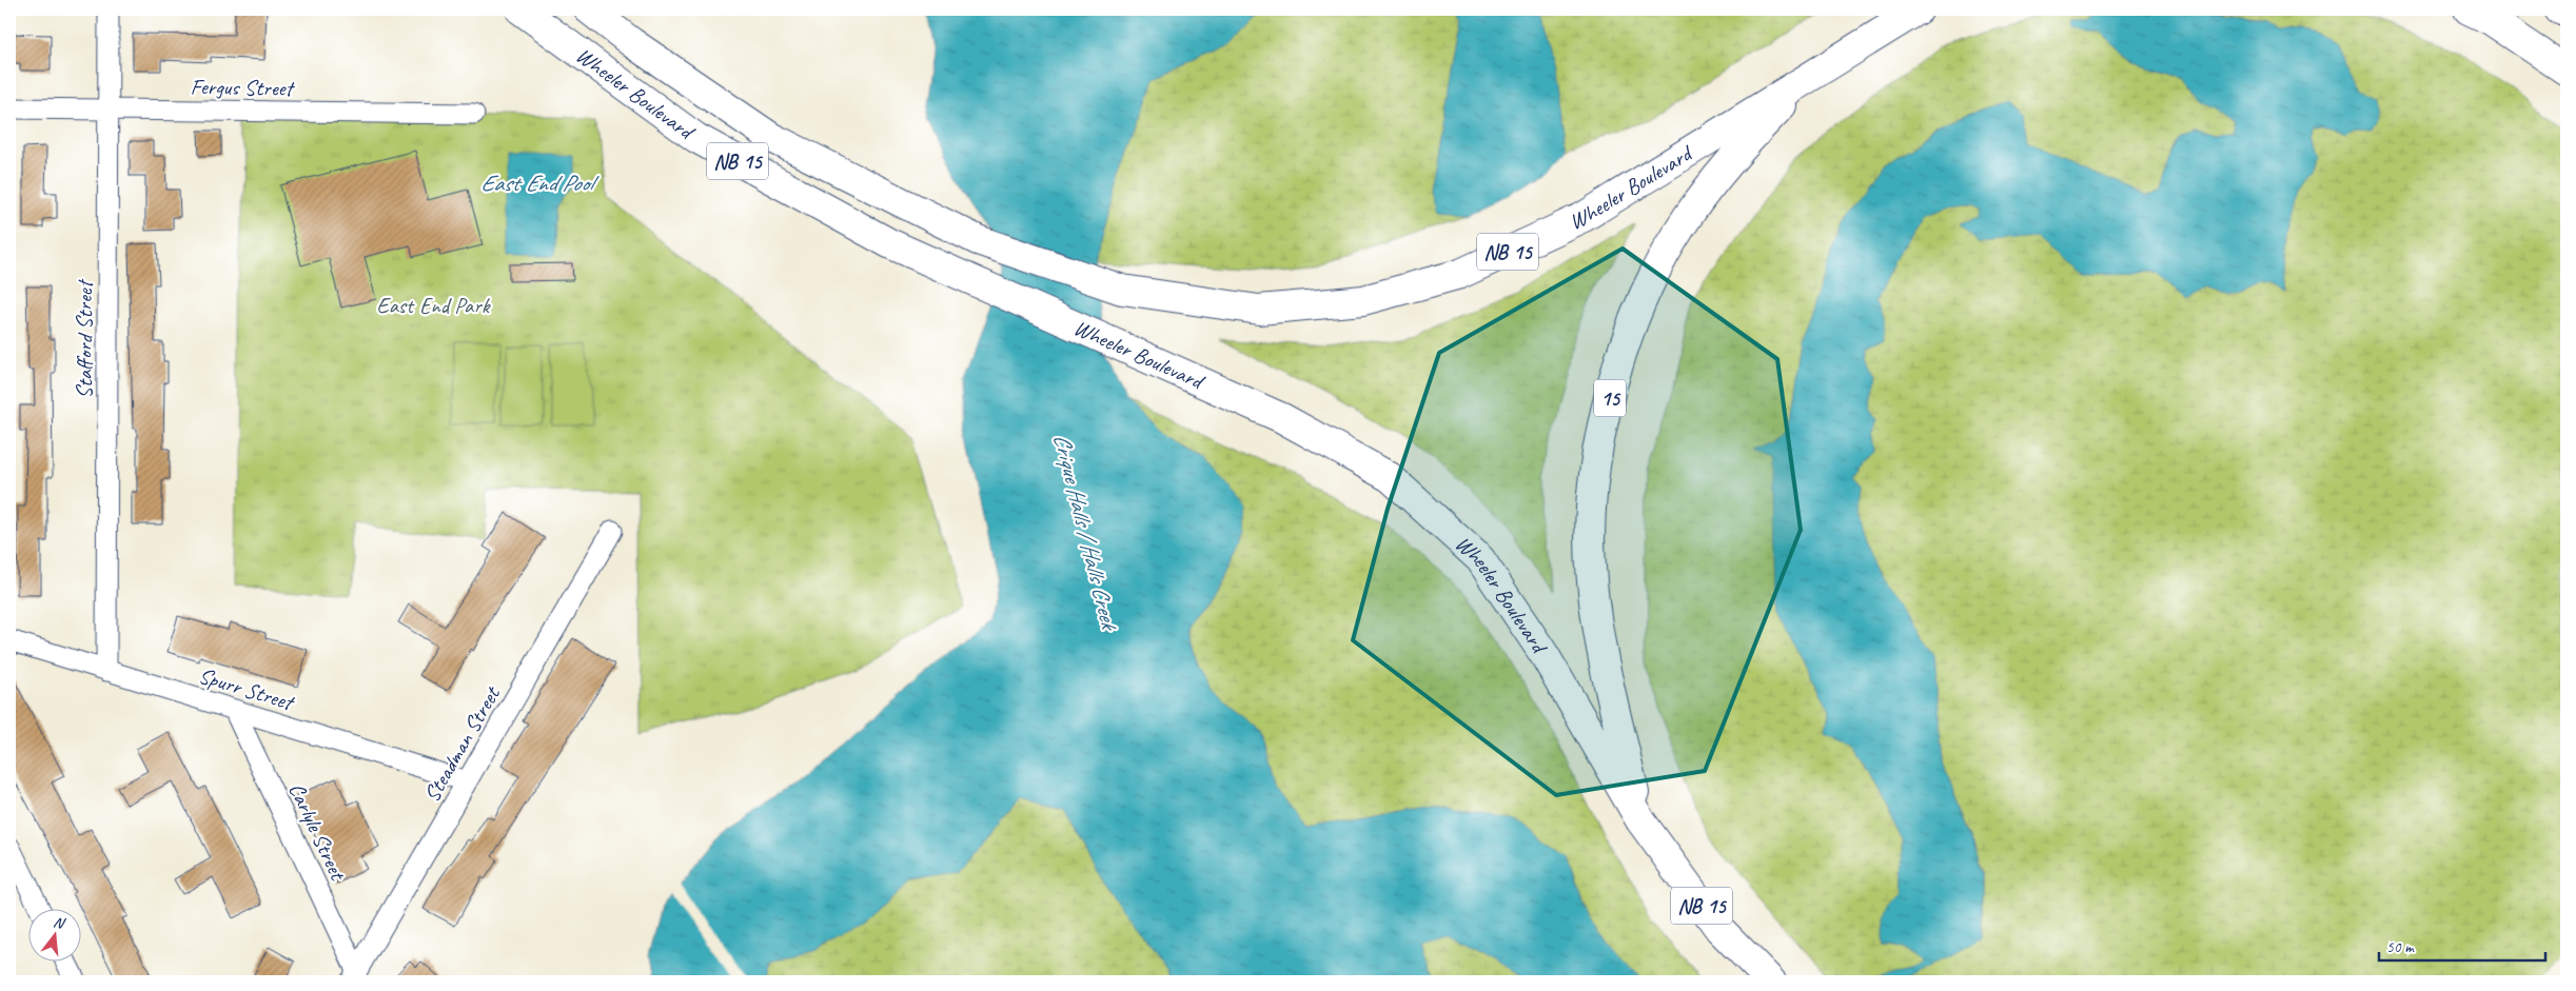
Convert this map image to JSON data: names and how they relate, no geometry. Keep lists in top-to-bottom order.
{
  "streets": {
    "highway": ["Wheeler Boulevard", "NB 15", "15"],
    "street": [
      "Fergus Street",
      "Stafford Street",
      "Spurr Street",
      "Steadman Street",
      "Carlyle Street"
    ]
  },
  "crossings": [
    ["Fergus Street", "Stafford Street"],
    ["Wheeler Boulevard", "NB 15"],
    ["Wheeler Boulevard", "15"],
    ["NB 15", "15"],
    ["Stafford Street", "Spurr Street"],
    ["Spurr Street", "Steadman Street"],
    ["Spurr Street", "Carlyle Street"],
    ["Steadman Street", "Carlyle Street"]
  ],
  "water": ["East End Pool", "Crique Halls / Halls Creek"],
  "parks": ["East End Park"],
  "scale_bar": "50 m",
  "north": "top"
}
